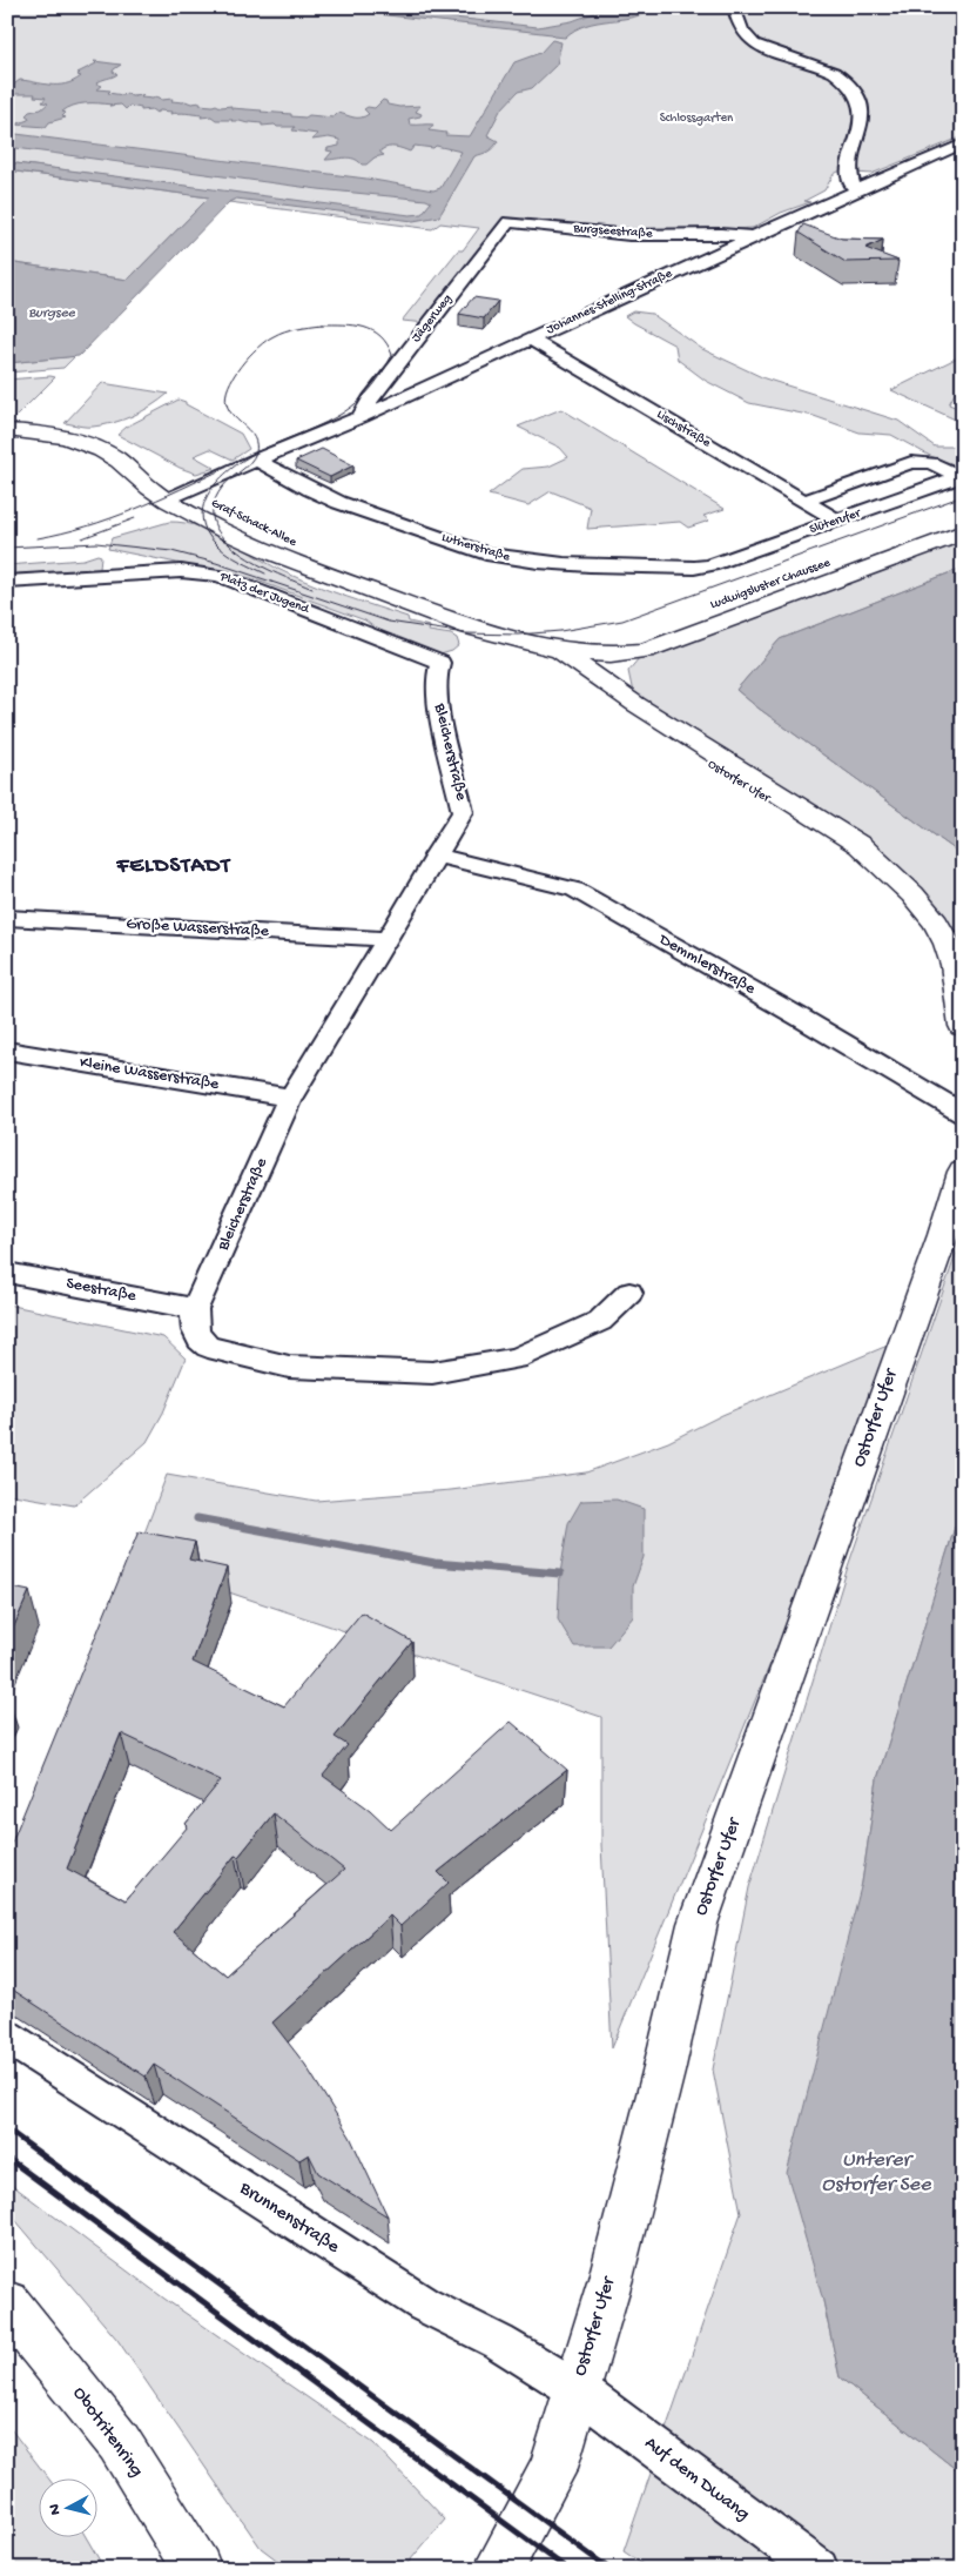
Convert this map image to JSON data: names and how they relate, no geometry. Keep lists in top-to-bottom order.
{
  "streets": {
    "street": [
      "Burgseestraße",
      "Johannes-Stelling-Straße",
      "Jägerweg",
      "Lischstraße",
      "Slüterufer",
      "Graf-Schack-Allee",
      "Lutherstraße",
      "Ludwigsluster Chaussee",
      "Platz der Jugend",
      "Bleicherstraße",
      "Ostorfer Ufer",
      "Große Wasserstraße",
      "Demmlerstraße",
      "Kleine Wasserstraße",
      "Seestraße",
      "Brunnenstraße",
      "Obotritenring",
      "Auf dem Dwang"
    ]
  },
  "crossings": [
    ["Burgseestraße", "Johannes-Stelling-Straße"],
    ["Burgseestraße", "Jägerweg"],
    ["Johannes-Stelling-Straße", "Jägerweg"],
    ["Johannes-Stelling-Straße", "Lischstraße"],
    ["Johannes-Stelling-Straße", "Lutherstraße"],
    ["Lischstraße", "Slüterufer"],
    ["Slüterufer", "Lutherstraße"],
    ["Graf-Schack-Allee", "Ludwigsluster Chaussee"],
    ["Graf-Schack-Allee", "Ostorfer Ufer"],
    ["Ludwigsluster Chaussee", "Ostorfer Ufer"],
    ["Platz der Jugend", "Bleicherstraße"],
    ["Bleicherstraße", "Große Wasserstraße"],
    ["Bleicherstraße", "Demmlerstraße"],
    ["Bleicherstraße", "Kleine Wasserstraße"],
    ["Bleicherstraße", "Seestraße"],
    ["Ostorfer Ufer", "Brunnenstraße"],
    ["Ostorfer Ufer", "Auf dem Dwang"],
    ["Brunnenstraße", "Auf dem Dwang"]
  ],
  "districts": ["FELDSTADT"],
  "water": ["Burgsee", "Unterer Ostorfer See"],
  "parks": ["Schlossgarten"],
  "north": "left"
}
